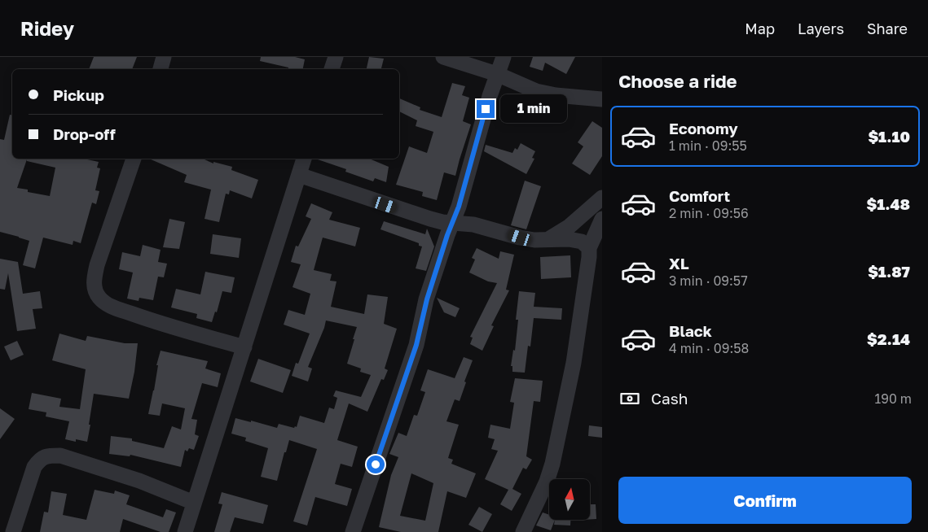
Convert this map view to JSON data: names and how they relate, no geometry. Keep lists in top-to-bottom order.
{
  "north": "top",
  "page": {
    "header": "Ridey",
    "nav": ["Map", "Layers", "Share"],
    "heading": "Choose a ride",
    "banner": ["Pickup", "Drop-off"],
    "bubble": "1 min",
    "list": [
      {
        "name": "Economy",
        "note": "1 min · 09:55",
        "value": "$1.10"
      },
      {
        "name": "Comfort",
        "note": "2 min · 09:56",
        "value": "$1.48"
      },
      {
        "name": "XL",
        "note": "3 min · 09:57",
        "value": "$1.87"
      },
      {
        "name": "Black",
        "note": "4 min · 09:58",
        "value": "$2.14"
      }
    ],
    "pay": ["Cash", "190 m"],
    "buttons": "Confirm"
  }
}
